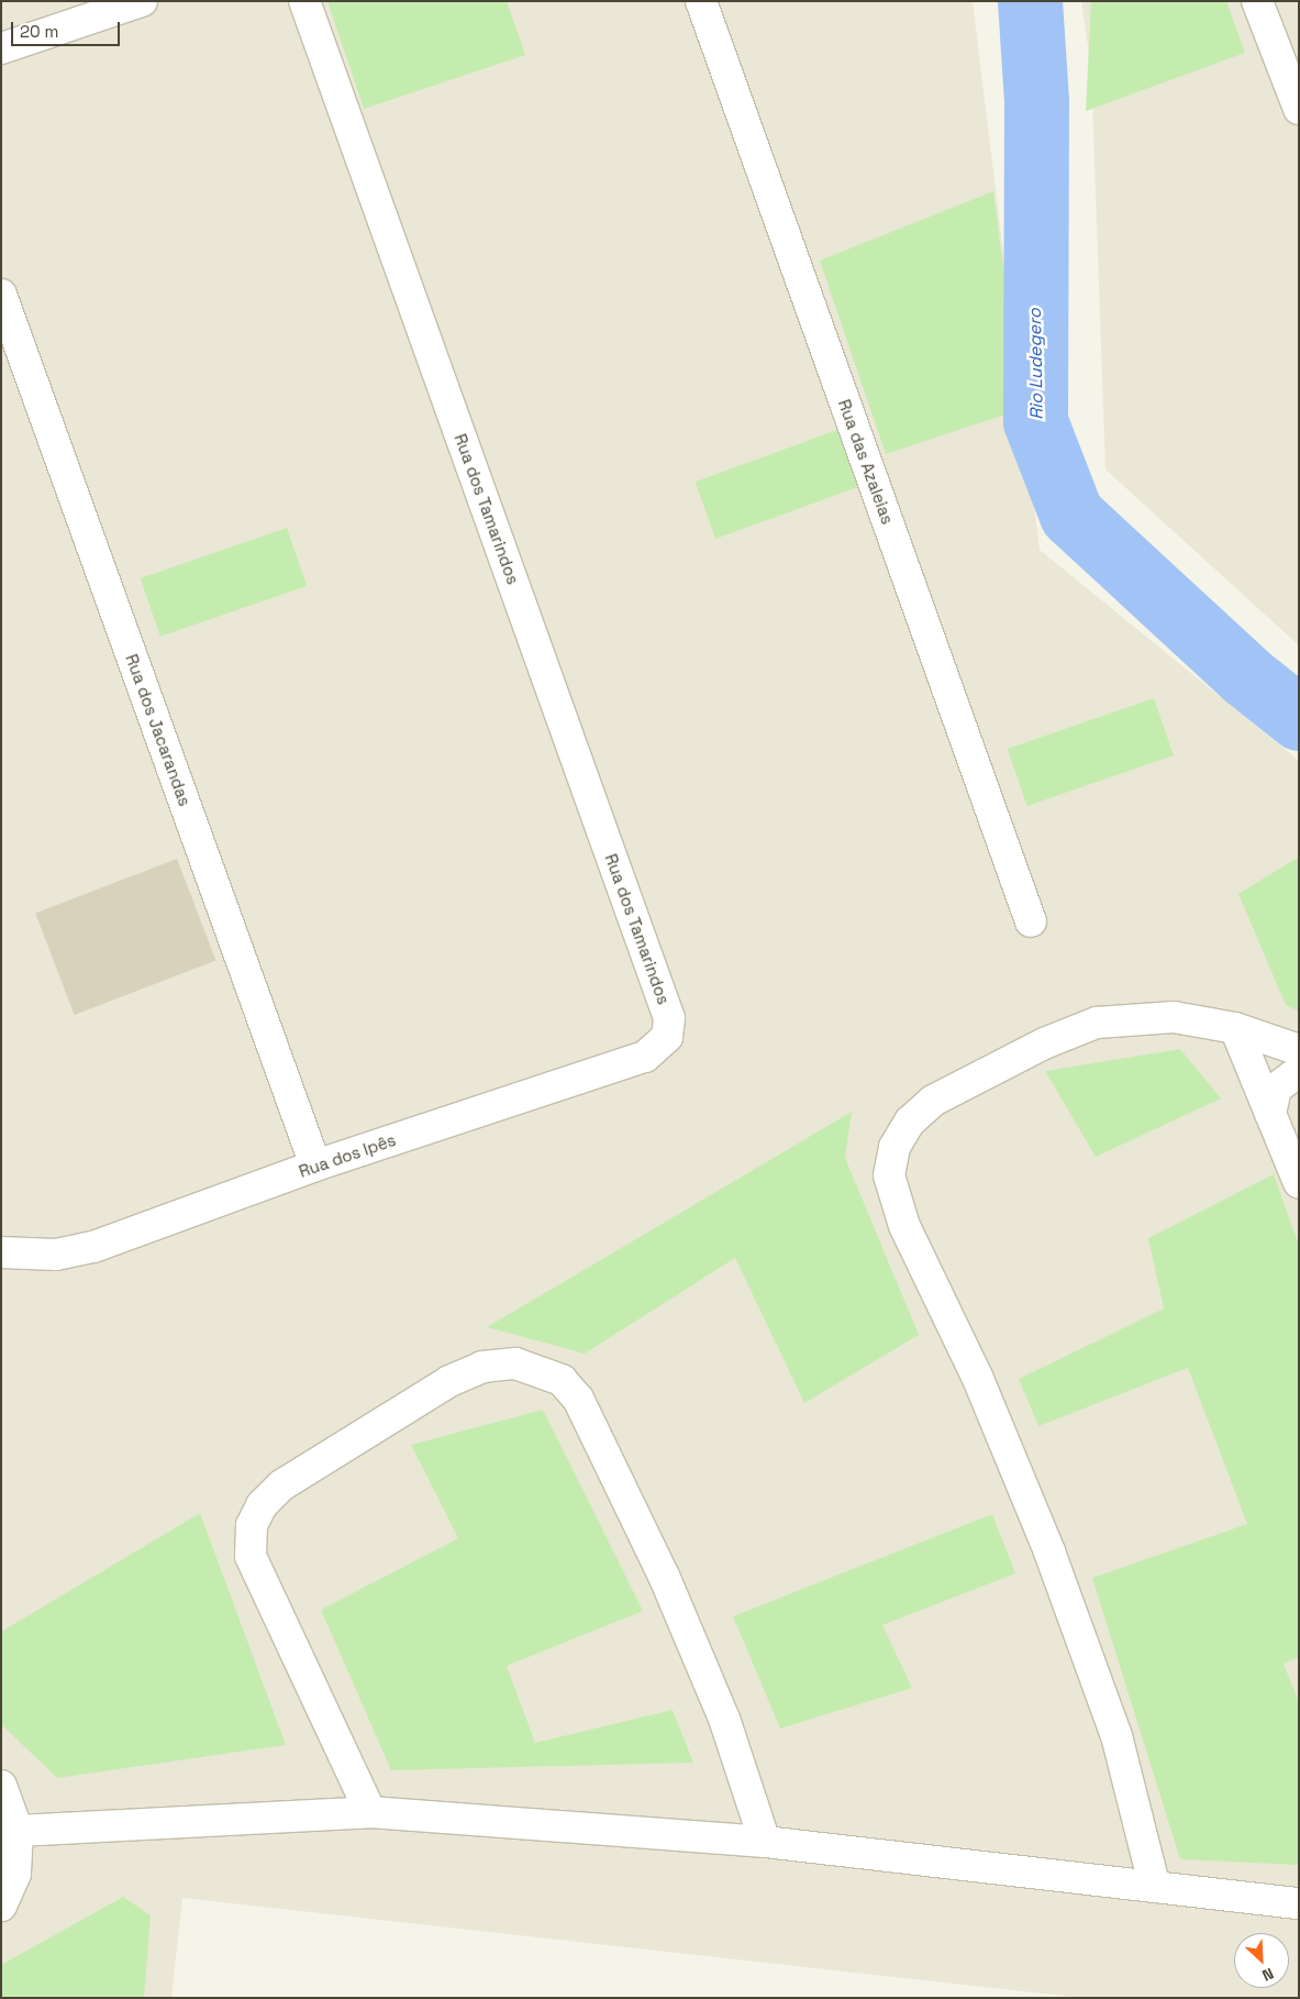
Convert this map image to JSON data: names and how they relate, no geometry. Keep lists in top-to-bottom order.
{
  "streets": {
    "street": [
      "Rua das Azaleias",
      "Rua dos Tamarindos",
      "Rua dos Jacarandas",
      "Rua dos Ipês"
    ]
  },
  "crossings": [
    ["Rua dos Tamarindos", "Rua dos Ipês"],
    ["Rua dos Jacarandas", "Rua dos Ipês"]
  ],
  "water": ["Rio Ludegero"],
  "scale_bar": "20 m",
  "north": "bottom right"
}
